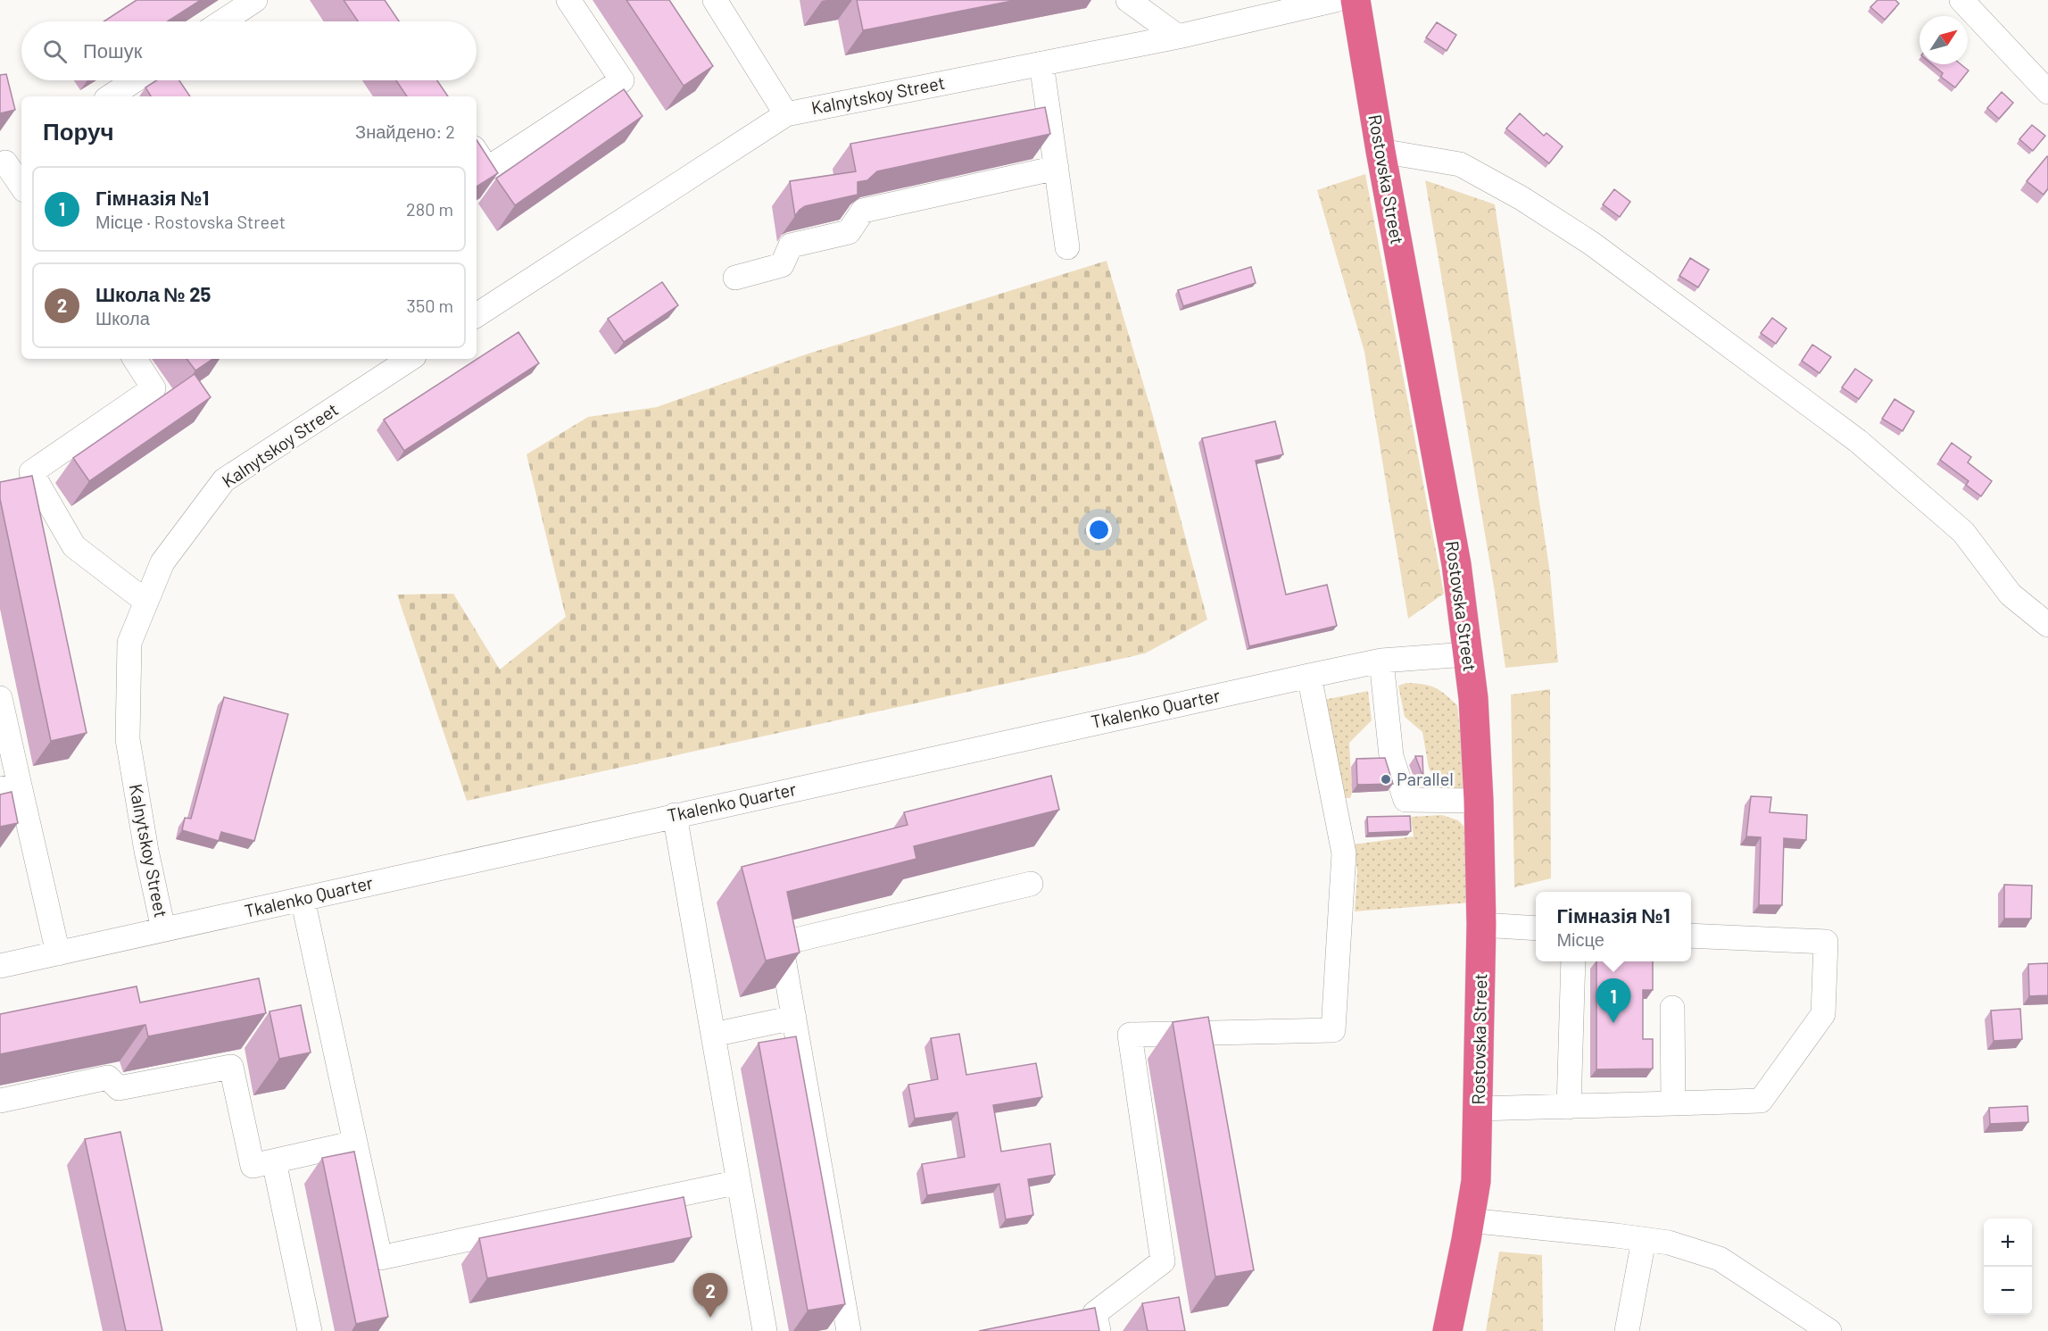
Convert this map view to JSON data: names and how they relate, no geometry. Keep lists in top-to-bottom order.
{
  "streets": {
    "highway": ["Rostovska Street"],
    "street": ["Kalnytskoy Street", "Tkalenko Quarter"]
  },
  "crossings": [
    ["Kalnytskoy Street", "Tkalenko Quarter"],
    ["Rostovska Street", "Tkalenko Quarter"]
  ],
  "places": ["Parallel"],
  "north": "top right",
  "page": {
    "search": "Пошук",
    "heading": ["Поруч", "Знайдено: 2"],
    "list": [
      {
        "mark": "1",
        "name": "Гімназія №1",
        "note": "Місце · Rostovska Street",
        "value": "280 m"
      },
      {
        "mark": "2",
        "name": "Школа № 25",
        "note": "Школа",
        "value": "350 m"
      }
    ],
    "popup": ["Гімназія №1", "Місце"],
    "pins": ["1", "2"],
    "map_buttons": ["+", "−"]
  }
}
